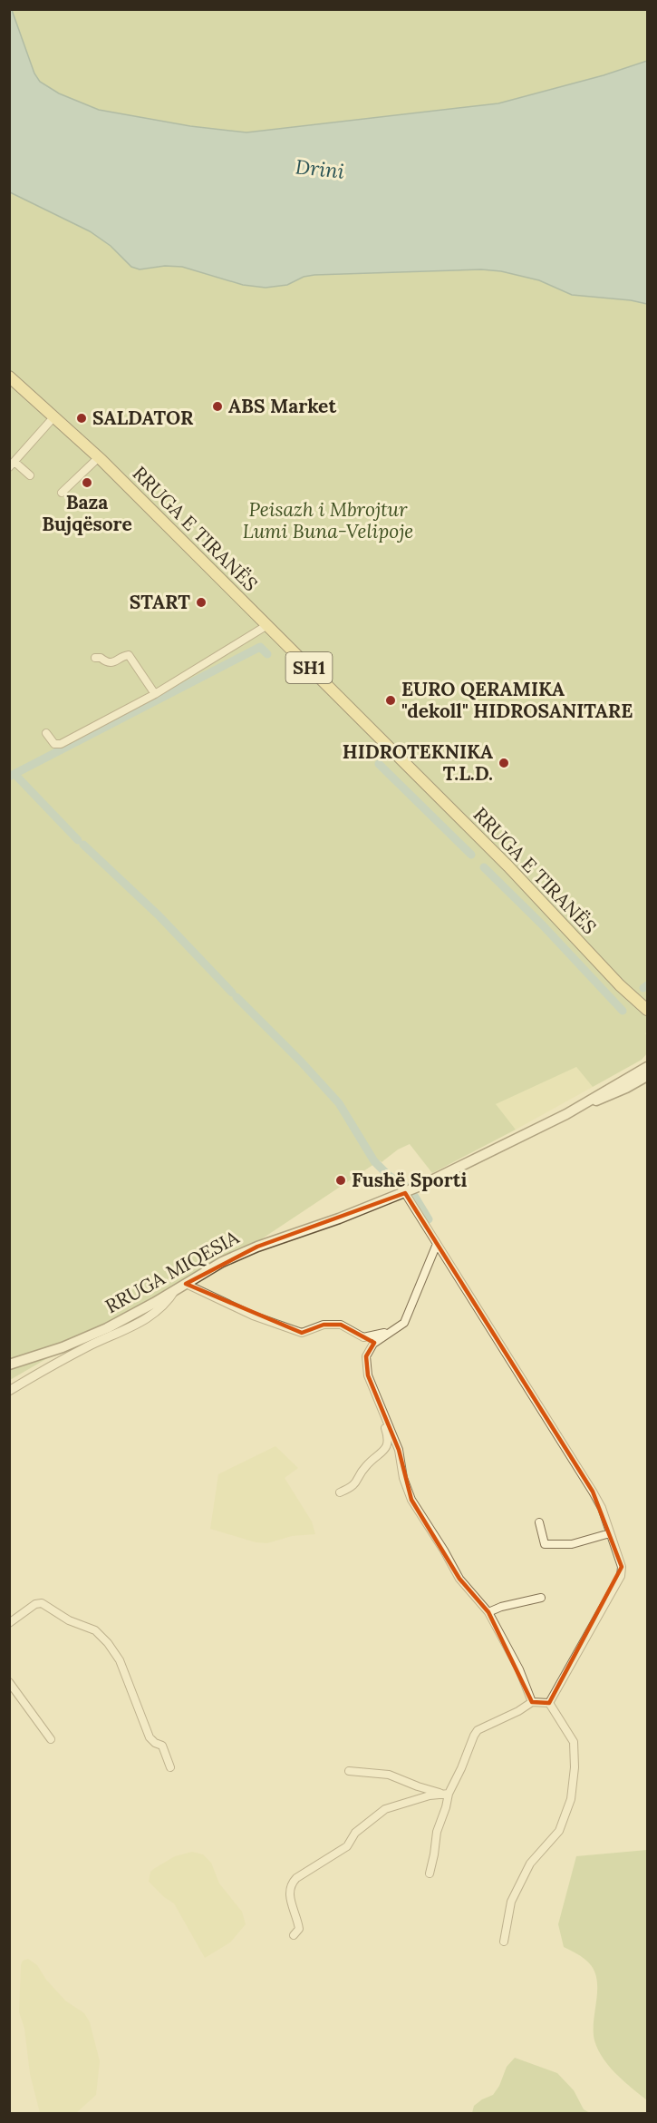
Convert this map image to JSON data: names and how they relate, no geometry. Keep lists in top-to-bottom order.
{
  "streets": {
    "main road": ["RRUGA E TIRANËS", "SH1", "RRUGA MIQESIA"]
  },
  "crossings": [
    ["RRUGA E TIRANËS", "SH1"]
  ],
  "water": ["Drini"],
  "parks": ["Peisazh i Mbrojtur Lumi Buna-Velipoje"],
  "places": [
    "ABS Market",
    "SALDATOR",
    "Baza Bujqësore",
    "START",
    "EURO QERAMIKA \"dekoll\" HIDROSANITARE",
    "HIDROTEKNIKA T.L.D.",
    "Fushë Sporti"
  ]
}
